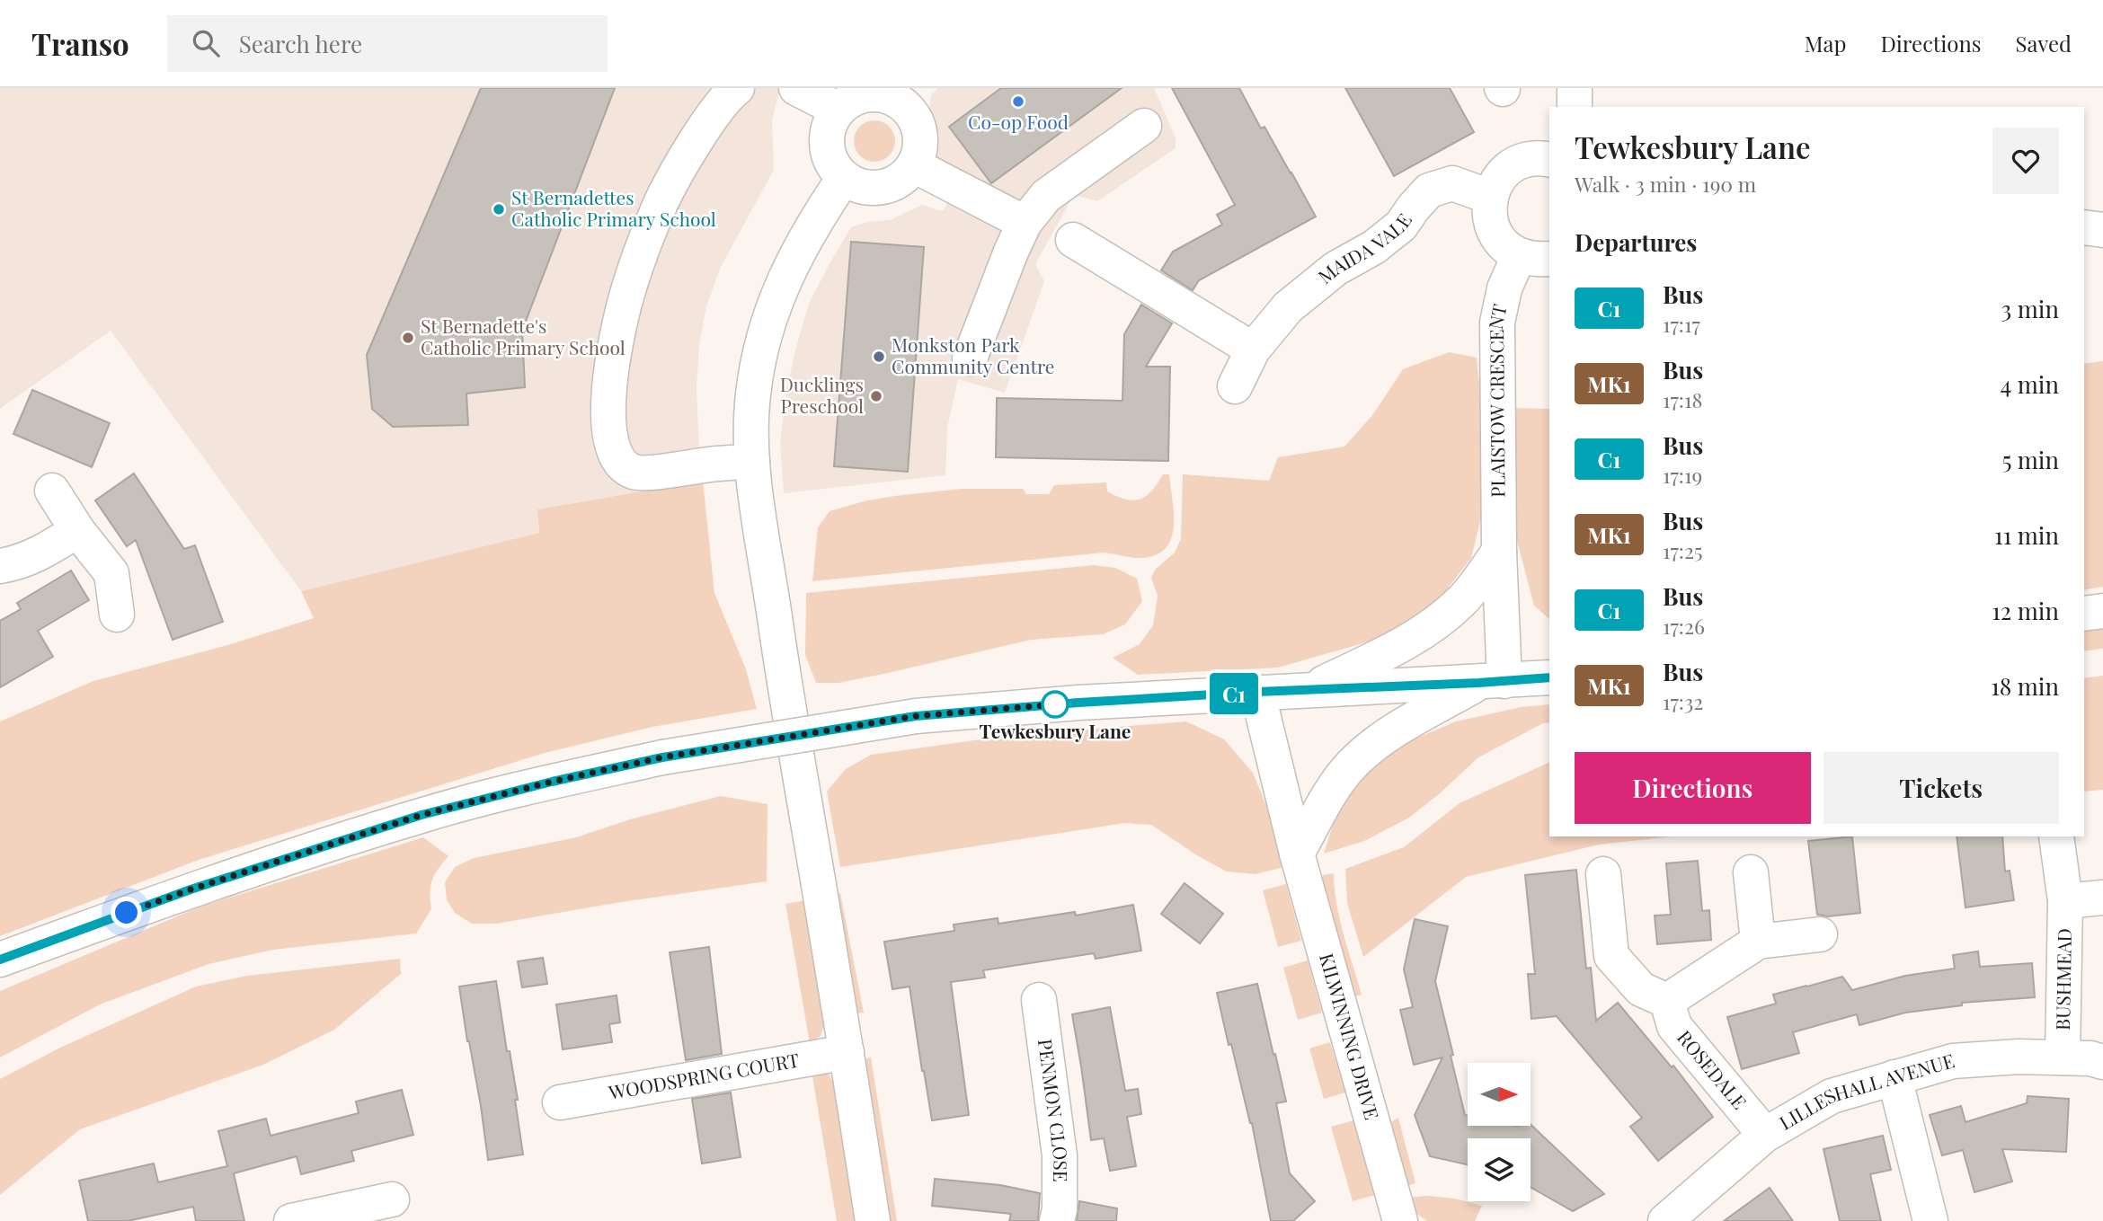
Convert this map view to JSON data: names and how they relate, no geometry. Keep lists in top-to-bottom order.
{
  "streets": {
    "street": [
      "MAIDA VALE",
      "PLAISTOW CRESCENT",
      "BUSHMEAD",
      "KILWINNING DRIVE",
      "ROSEDALE",
      "WOODSPRING COURT",
      "LILLESHALL AVENUE",
      "PENMON CLOSE"
    ]
  },
  "crossings": [
    ["BUSHMEAD", "LILLESHALL AVENUE"],
    ["ROSEDALE", "LILLESHALL AVENUE"]
  ],
  "places": [
    "Co-op Food",
    "St Bernadettes Catholic Primary School",
    "St Bernadette's Catholic Primary School",
    "Monkston Park Community Centre",
    "Ducklings Preschool",
    "Tewkesbury Lane"
  ],
  "lines": ["bus line C1"],
  "north": "right",
  "page": {
    "header": "Transo",
    "search": "Search here",
    "nav": ["Map", "Directions", "Saved"],
    "on_map": "C1",
    "heading": [
      ["Tewkesbury Lane", "Walk · 3 min · 190 m"],
      "Departures"
    ],
    "list": [
      {
        "mark": "C1",
        "name": "Bus",
        "note": "17:17",
        "value": "3 min"
      },
      {
        "mark": "MK1",
        "name": "Bus",
        "note": "17:18",
        "value": "4 min"
      },
      {
        "mark": "C1",
        "name": "Bus",
        "note": "17:19",
        "value": "5 min"
      },
      {
        "mark": "MK1",
        "name": "Bus",
        "note": "17:25",
        "value": "11 min"
      },
      {
        "mark": "C1",
        "name": "Bus",
        "note": "17:26",
        "value": "12 min"
      },
      {
        "mark": "MK1",
        "name": "Bus",
        "note": "17:32",
        "value": "18 min"
      }
    ],
    "buttons": ["Directions", "Tickets"]
  }
}
